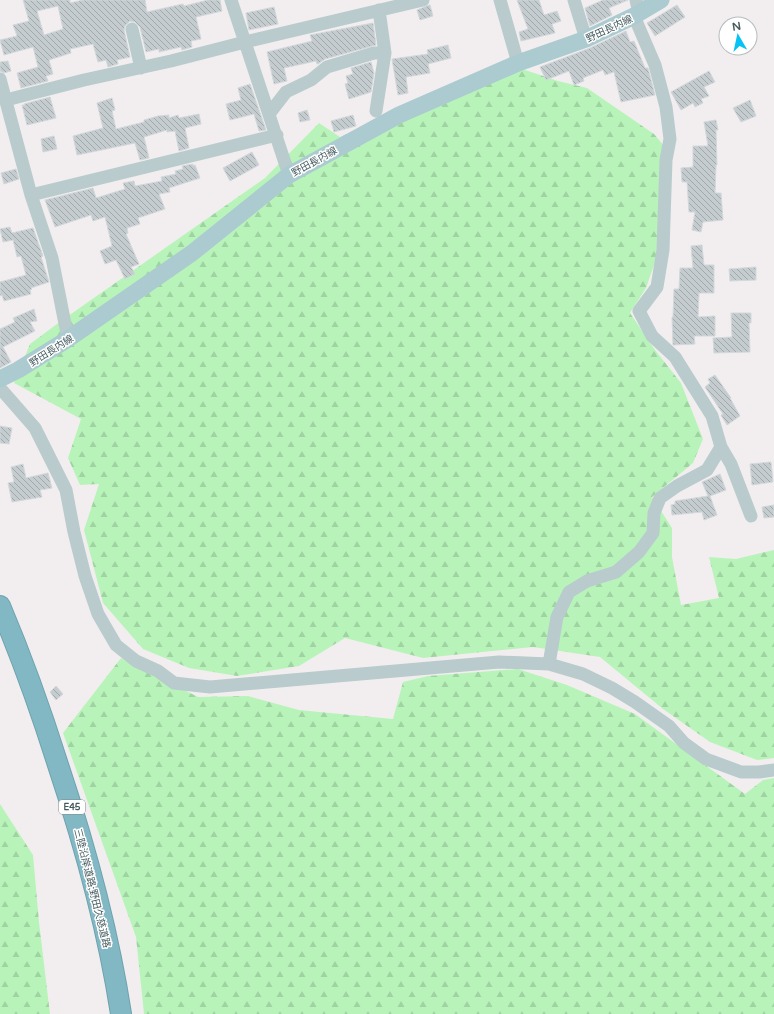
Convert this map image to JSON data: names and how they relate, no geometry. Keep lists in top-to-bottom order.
{
  "streets": {
    "highway": ["E45", "三陸沿岸道路;野田久慈道路"],
    "main road": ["野田長内線"]
  },
  "north": "top"
}
